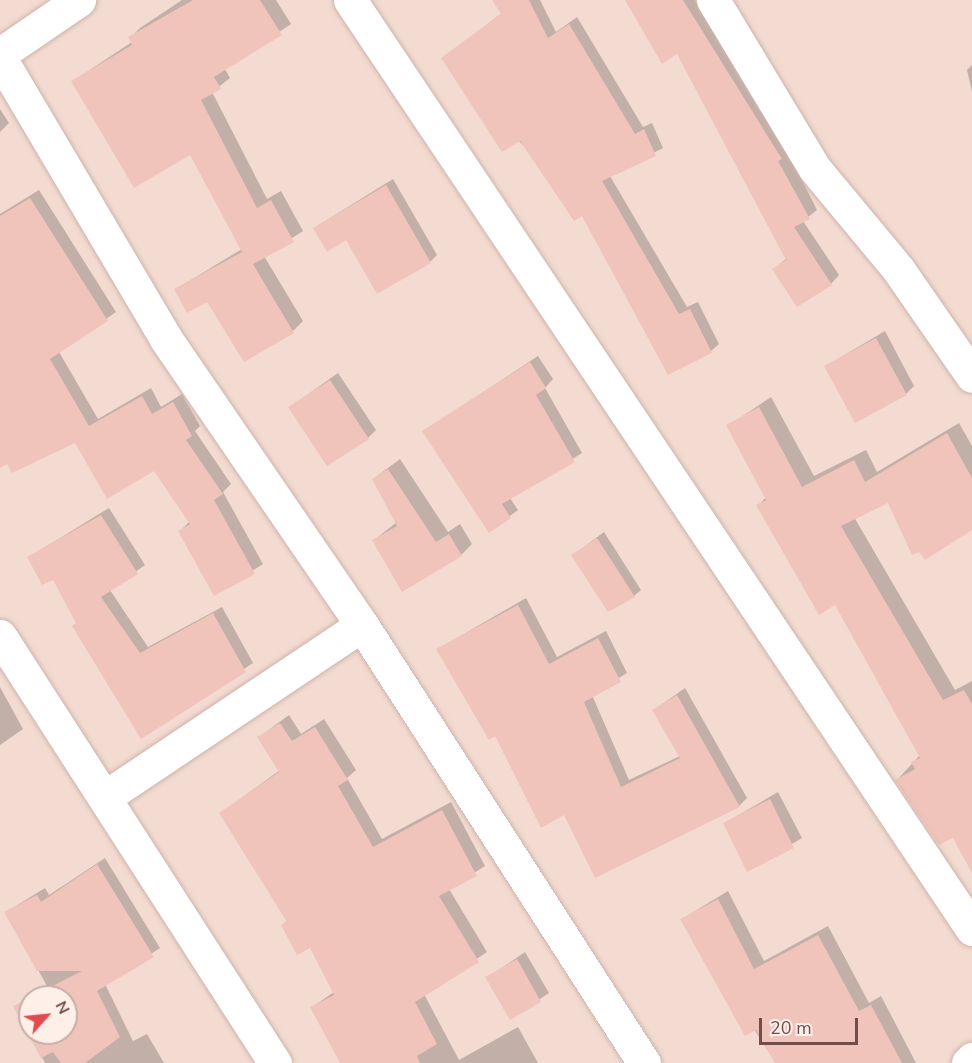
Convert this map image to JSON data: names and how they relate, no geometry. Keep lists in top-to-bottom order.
{
  "scale_bar": "20 m",
  "north": "top right"
}
